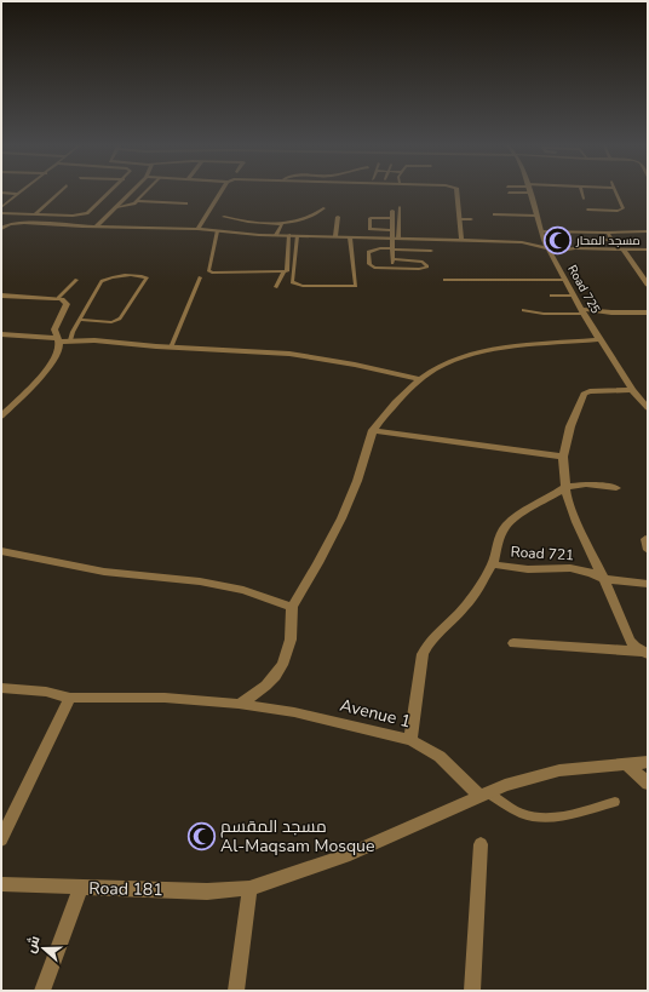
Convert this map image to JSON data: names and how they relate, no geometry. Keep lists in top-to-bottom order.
{
  "streets": {
    "street": [
      "Road 725",
      "Road 721",
      "Avenue 1",
      "Road 181"
    ]
  },
  "crossings": [
    ["Avenue 1", "Road 181"]
  ],
  "places": {
    "mosque": ["مسجد المحار", "مسجد المقسم Al-Maqsam Mosque"]
  },
  "north": "left"
}
